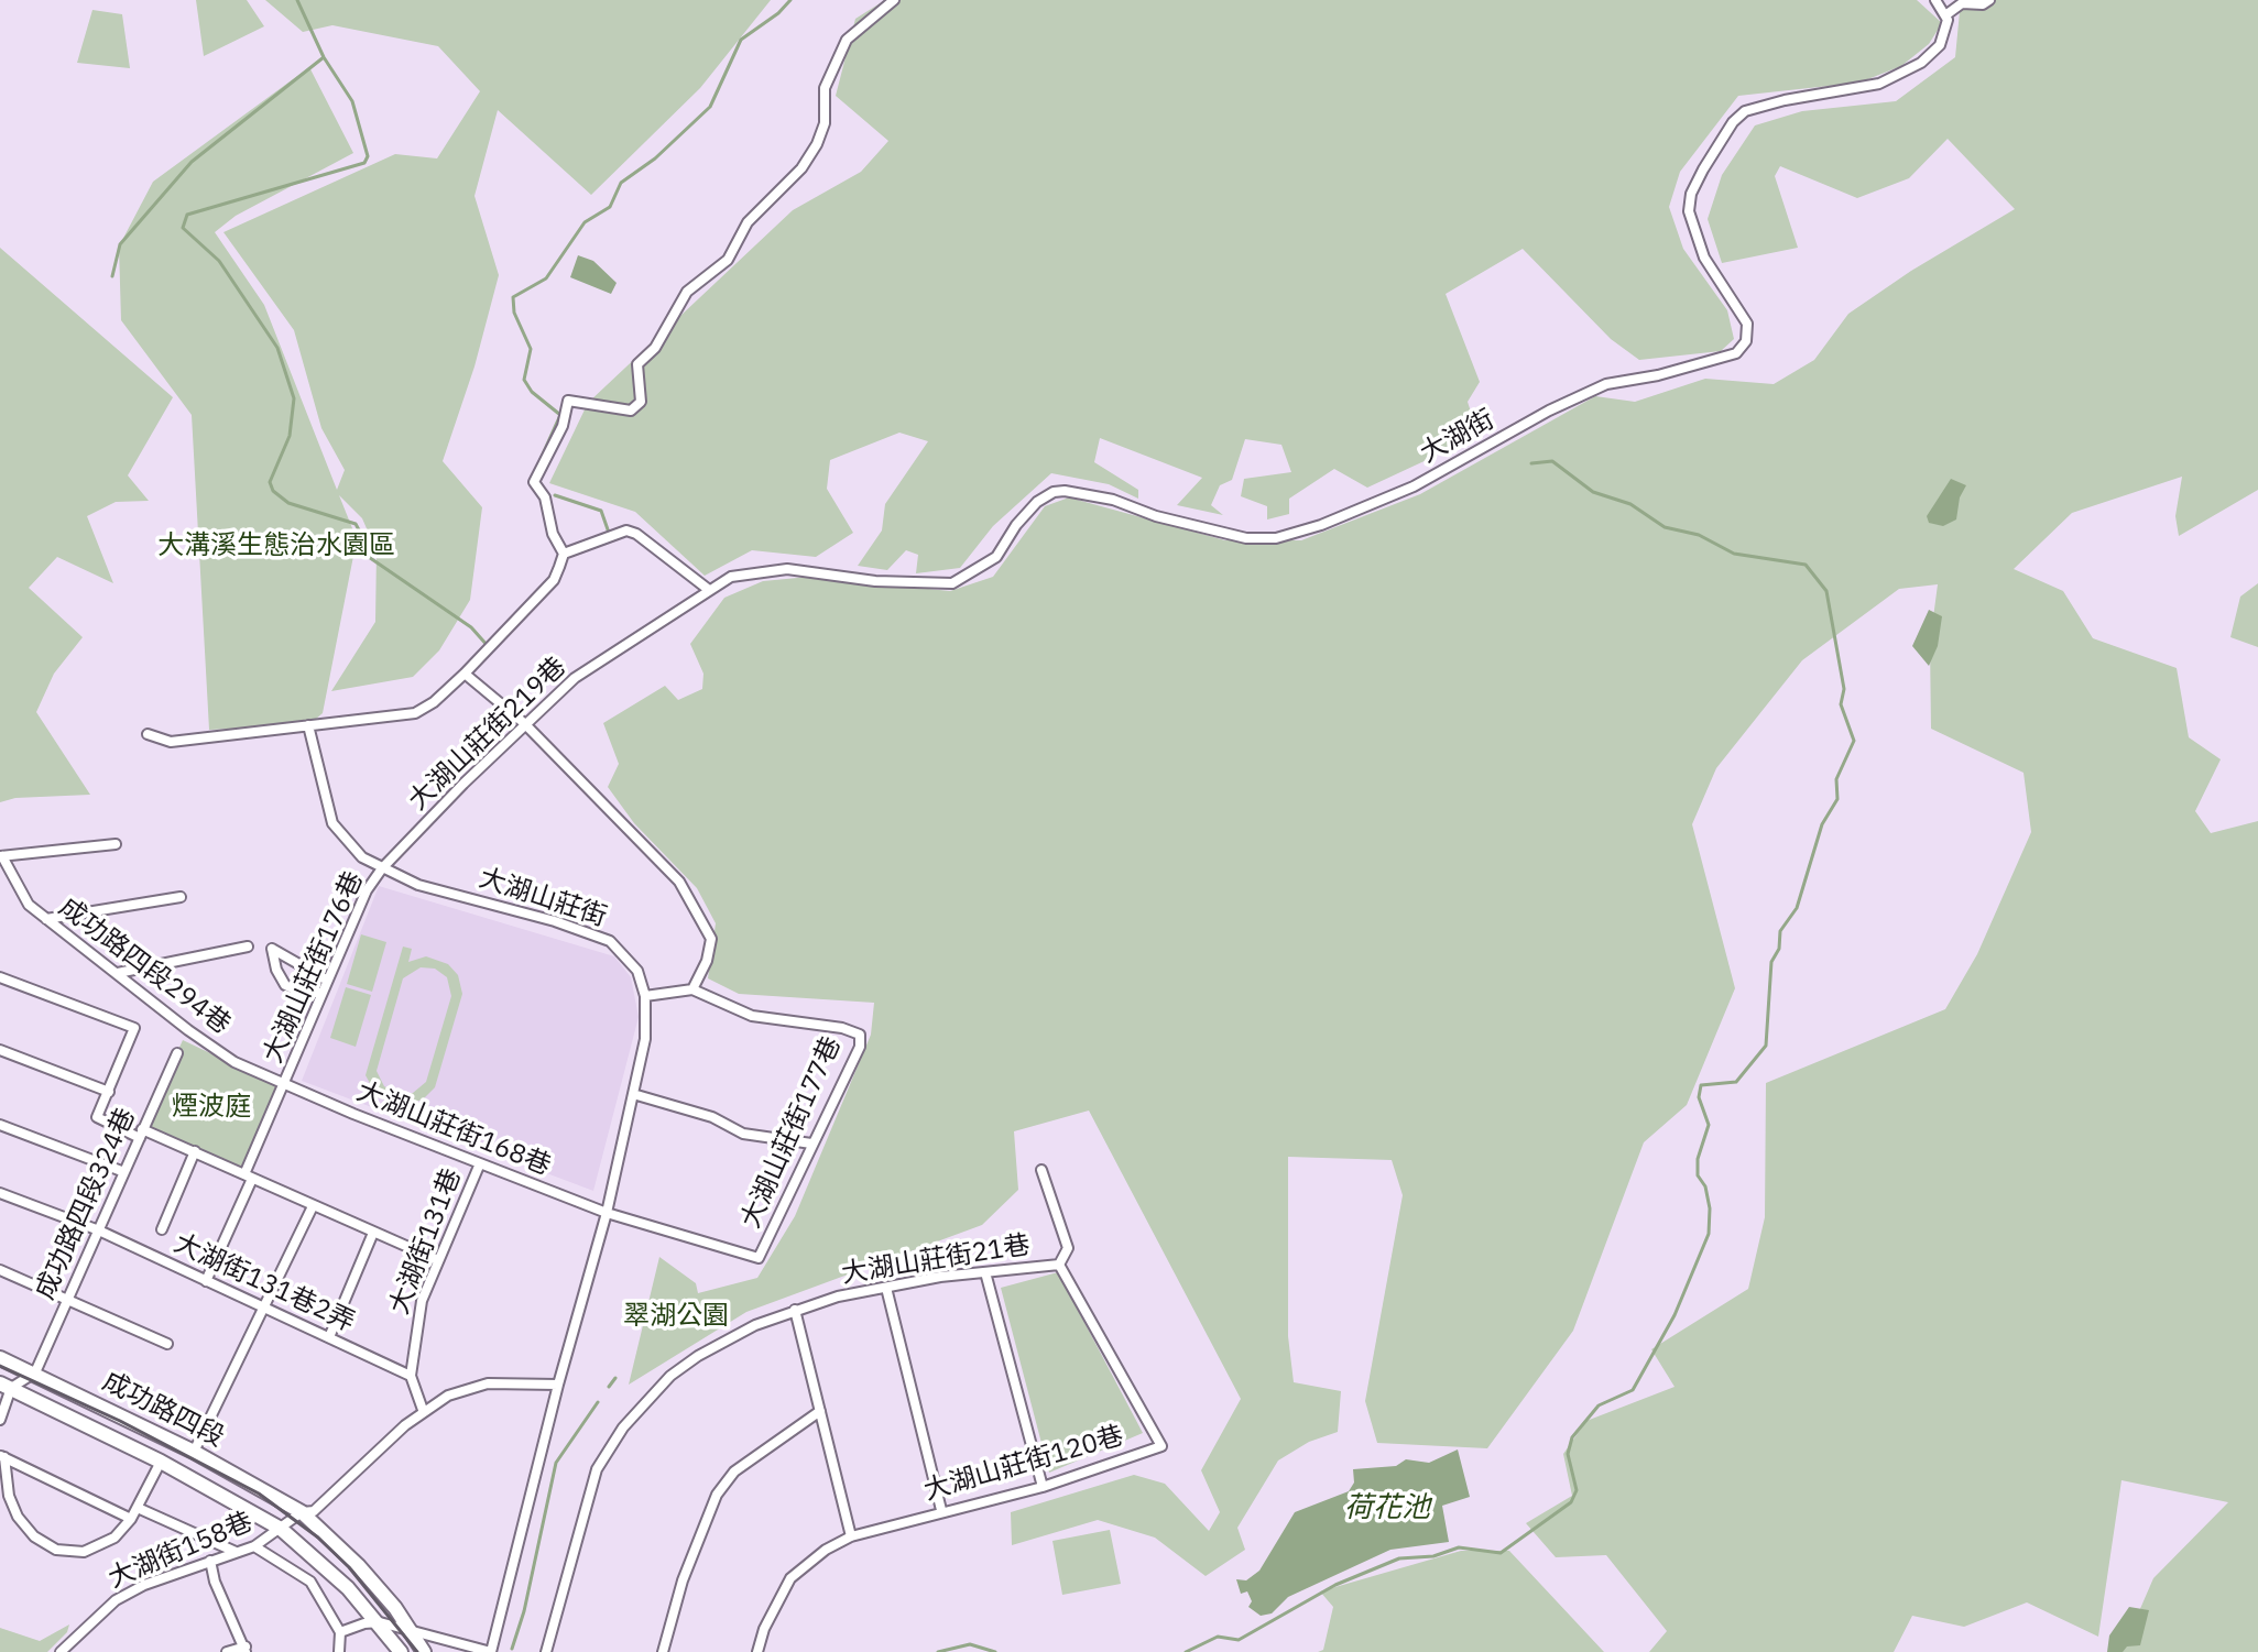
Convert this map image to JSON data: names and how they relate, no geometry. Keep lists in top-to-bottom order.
{
  "streets": {
    "main road": ["成功路四段"],
    "street": [
      "大湖街",
      "大湖山莊街219巷",
      "大湖山莊街",
      "成功路四段294巷",
      "大湖山莊街176巷",
      "大湖山莊街168巷",
      "大湖山莊街177巷",
      "成功路四段324巷",
      "大湖街131巷",
      "大湖山莊街21巷",
      "大湖街131巷2弄",
      "大湖山莊街120巷",
      "大湖街158巷"
    ]
  },
  "crossings": [
    ["大湖街", "大湖山莊街219巷"],
    ["大湖山莊街219巷", "大湖山莊街"],
    ["大湖山莊街219巷", "大湖山莊街176巷"],
    ["大湖山莊街", "大湖山莊街176巷"],
    ["大湖山莊街", "大湖山莊街168巷"],
    ["成功路四段294巷", "大湖山莊街176巷"],
    ["成功路四段294巷", "大湖山莊街168巷"],
    ["大湖山莊街176巷", "大湖山莊街168巷"],
    ["大湖山莊街176巷", "大湖街131巷2弄"],
    ["大湖山莊街168巷", "大湖山莊街177巷"],
    ["大湖山莊街168巷", "大湖街131巷"],
    ["成功路四段324巷", "大湖街131巷2弄"],
    ["成功路四段324巷", "成功路四段"],
    ["大湖街131巷", "大湖街131巷2弄"],
    ["大湖山莊街21巷", "大湖山莊街120巷"],
    ["成功路四段", "大湖街158巷"]
  ],
  "water": ["荷花池"],
  "parks": ["大溝溪生態治水園區", "煙波庭", "翠湖公園"]
}
